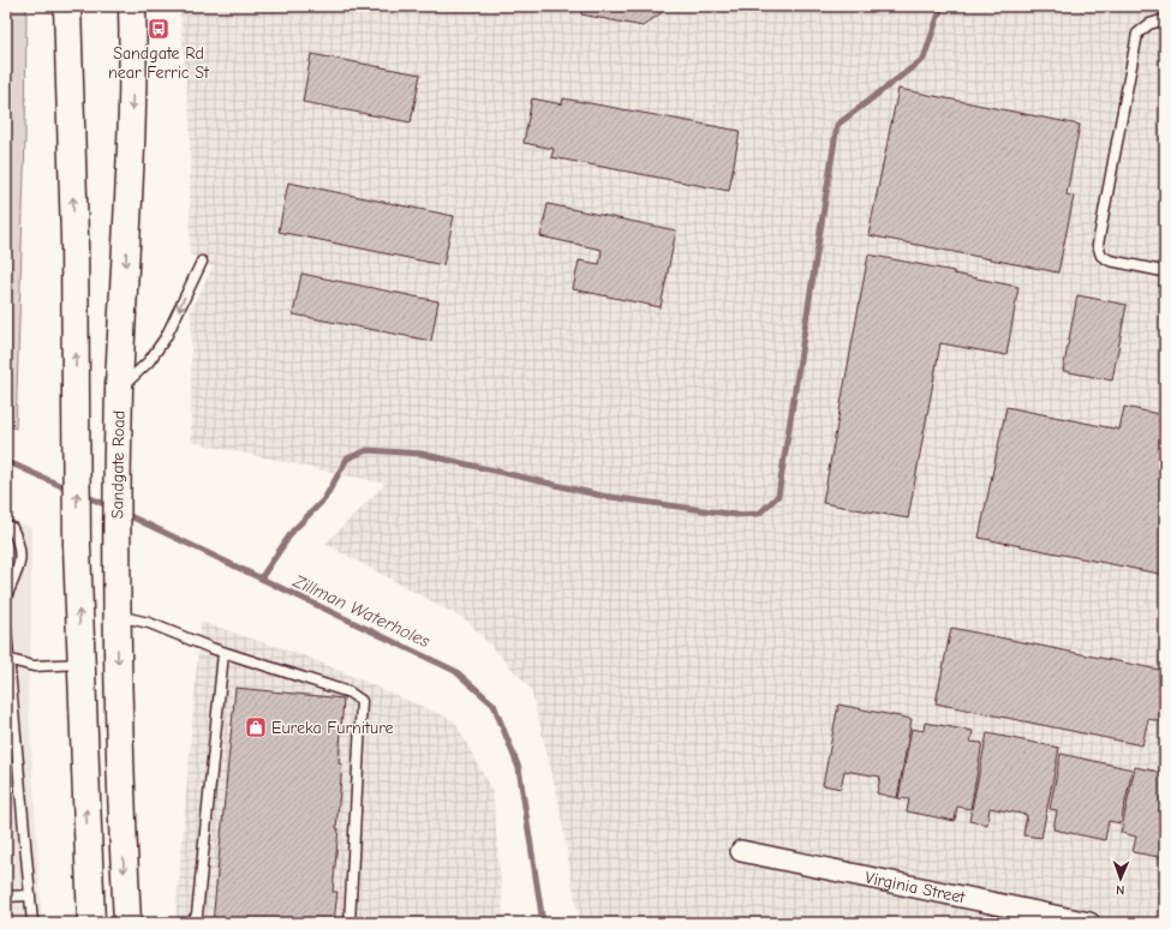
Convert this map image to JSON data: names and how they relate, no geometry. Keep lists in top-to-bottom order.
{
  "streets": {
    "highway": ["Sandgate Road"],
    "street": ["Virginia Street"]
  },
  "water": ["Zillman Waterholes"],
  "places": {
    "bus stop": ["Sandgate Rd near Ferric St"],
    "shop": ["Eureka Furniture"]
  },
  "north": "bottom"
}
